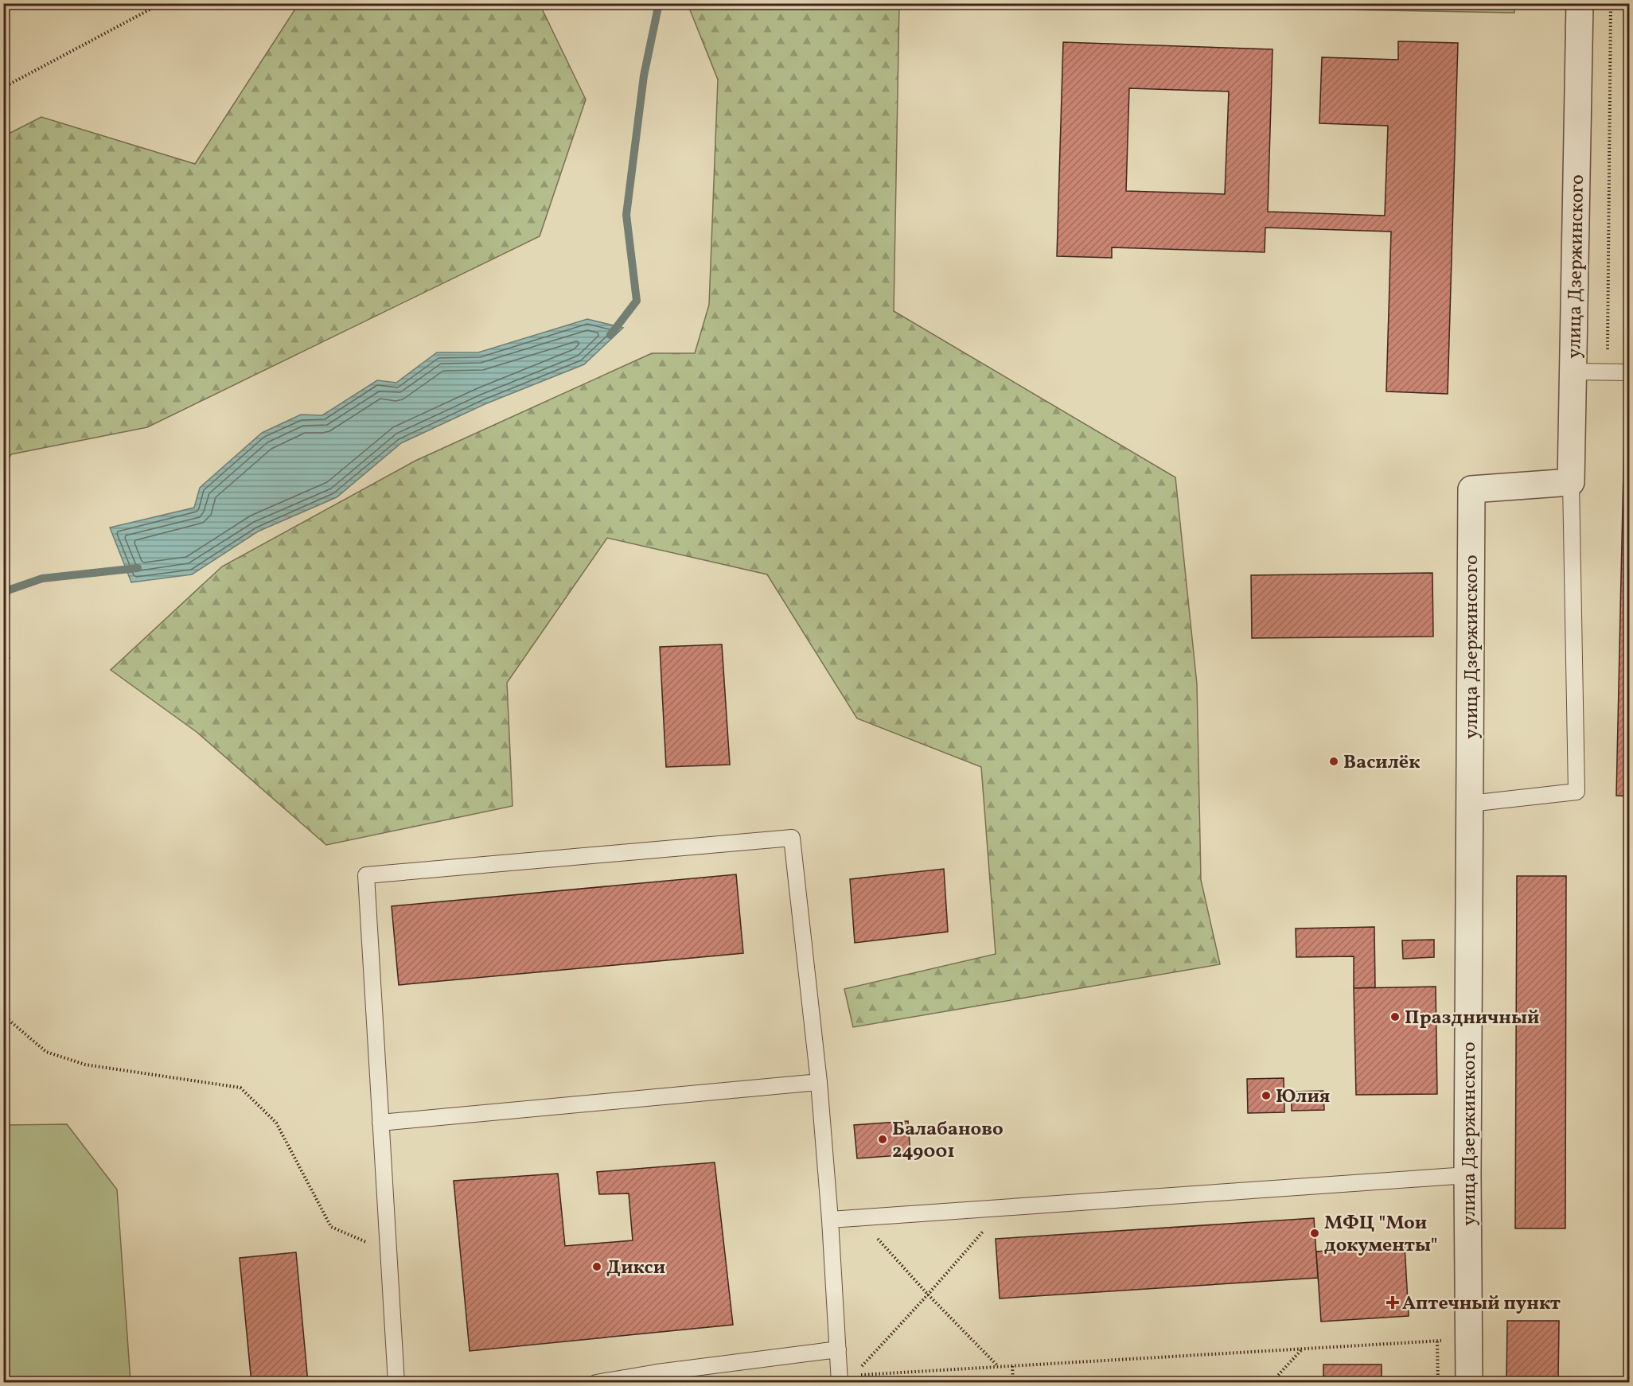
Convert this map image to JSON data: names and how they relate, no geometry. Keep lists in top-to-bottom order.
{
  "streets": {
    "street": ["улица Дзержинского"]
  },
  "places": {
    "other": [
      "Василёк",
      "Праздничный",
      "Юлия",
      "Балабаново 249001",
      "МФЦ \"Мои документы\"",
      "Дикси"
    ],
    "health": ["Аптечный пункт"]
  }
}
